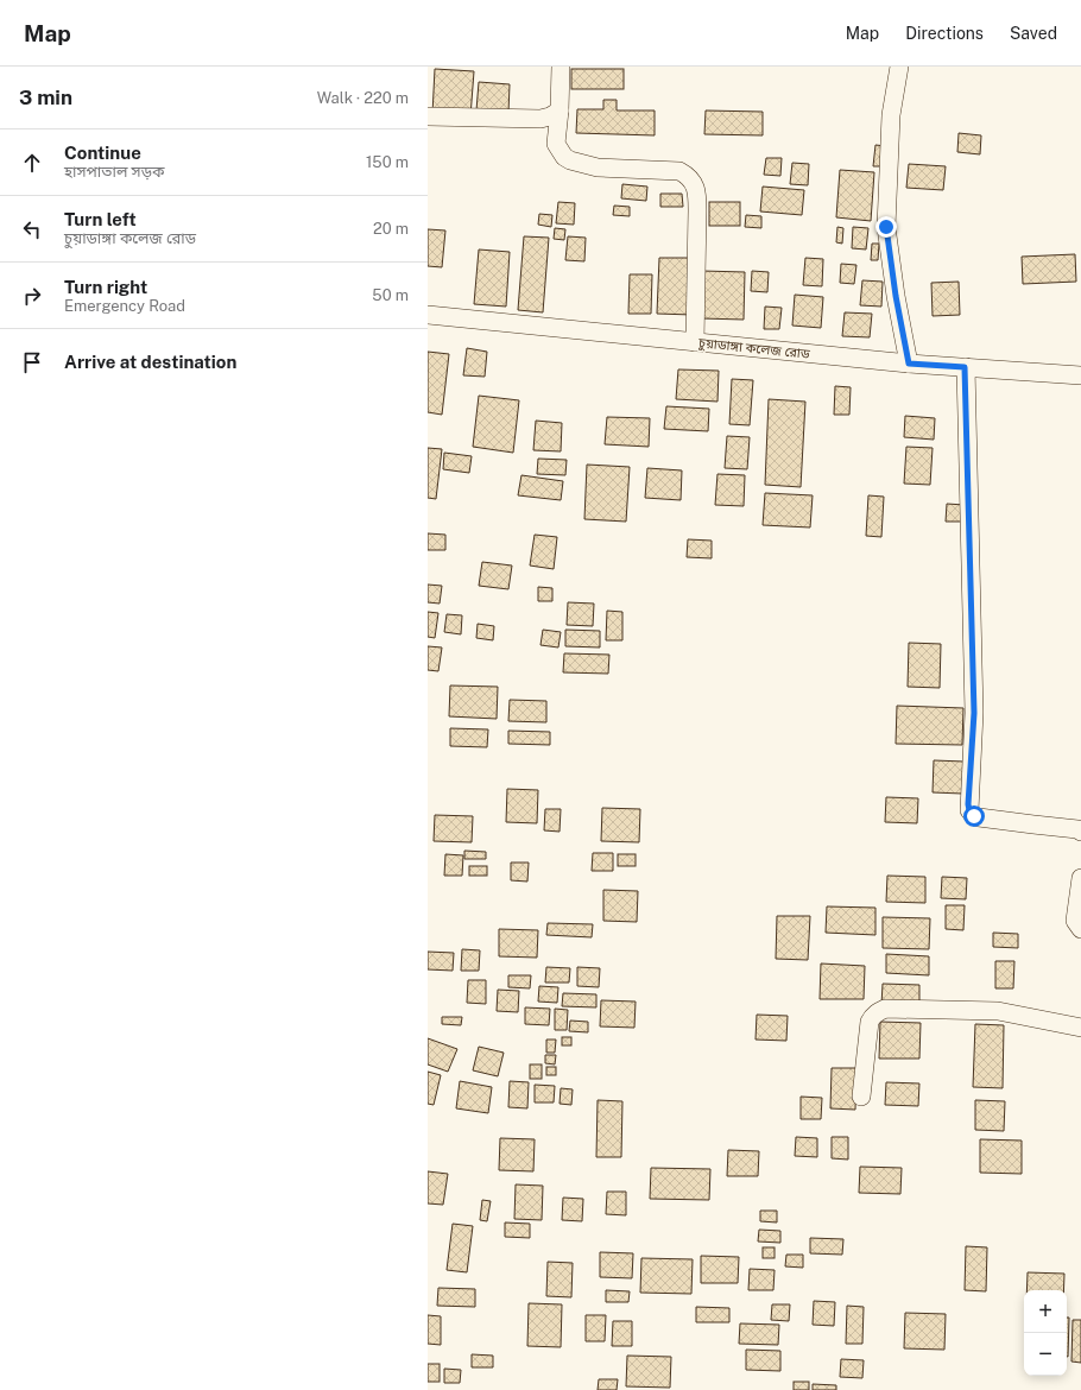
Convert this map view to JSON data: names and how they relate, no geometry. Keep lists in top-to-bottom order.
{
  "streets": {
    "street": ["চুয়াডাঙ্গা কলেজ রোড"]
  },
  "page": {
    "header": "Map",
    "nav": ["Map", "Directions", "Saved"],
    "heading": ["3 min", "Walk · 220 m"],
    "list": [
      ["Continue", "হাসপাতাল সড়ক", "150 m"],
      ["Turn left", "চুয়াডাঙ্গা কলেজ রোড", "20 m"],
      ["Turn right", "Emergency Road", "50 m"],
      "Arrive at destination"
    ],
    "map_buttons": ["+", "−"]
  }
}
